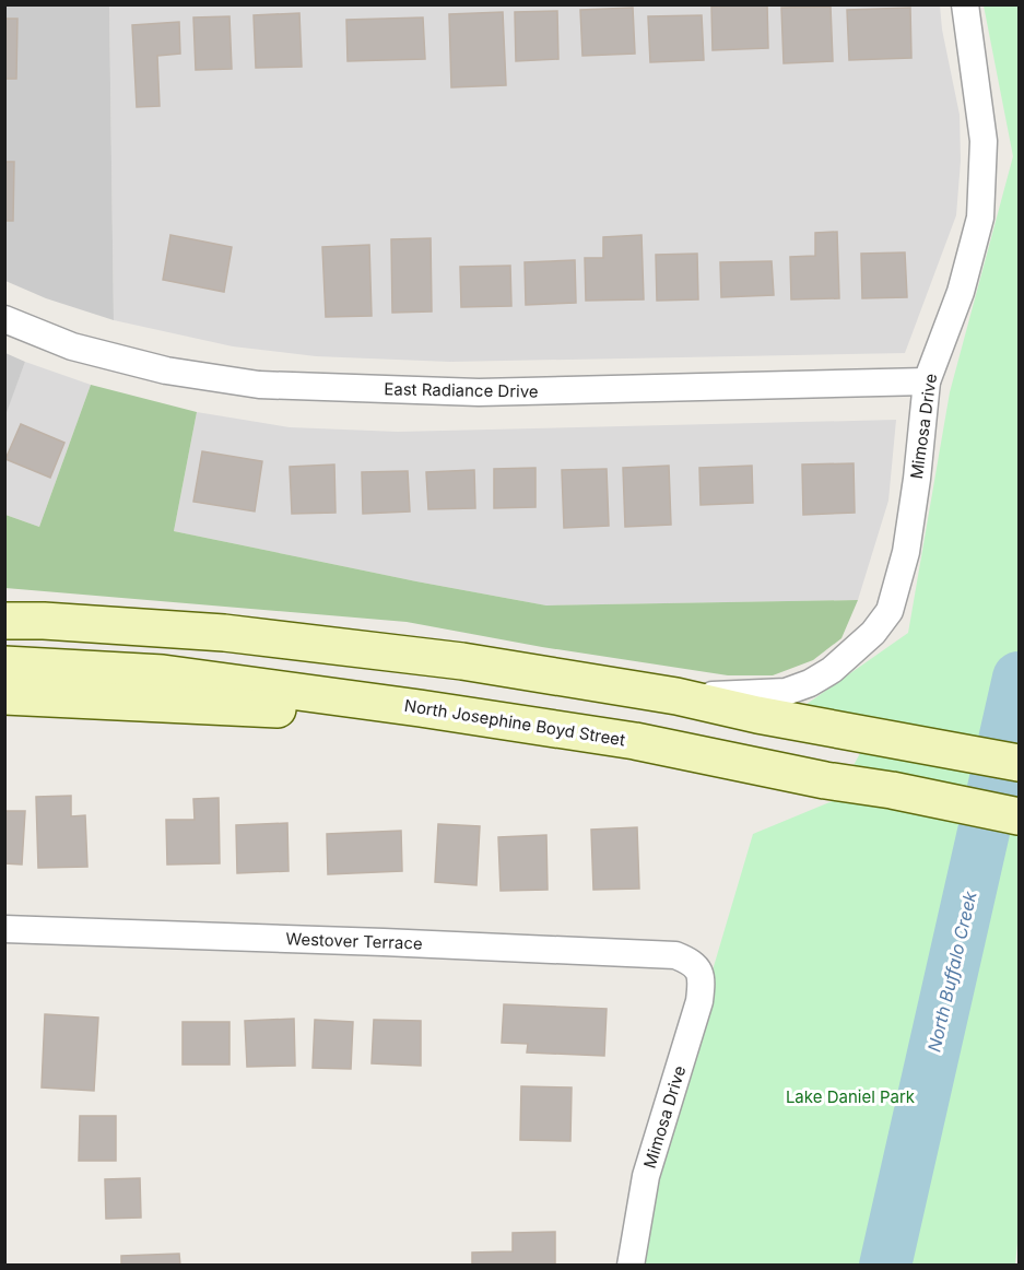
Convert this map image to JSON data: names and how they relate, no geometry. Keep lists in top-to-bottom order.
{
  "streets": {
    "main road": ["North Josephine Boyd Street"],
    "street": ["East Radiance Drive", "Mimosa Drive", "Westover Terrace"]
  },
  "crossings": [
    ["East Radiance Drive", "Mimosa Drive"],
    ["Mimosa Drive", "Westover Terrace"]
  ],
  "water": ["North Buffalo Creek"],
  "parks": ["Lake Daniel Park"]
}
